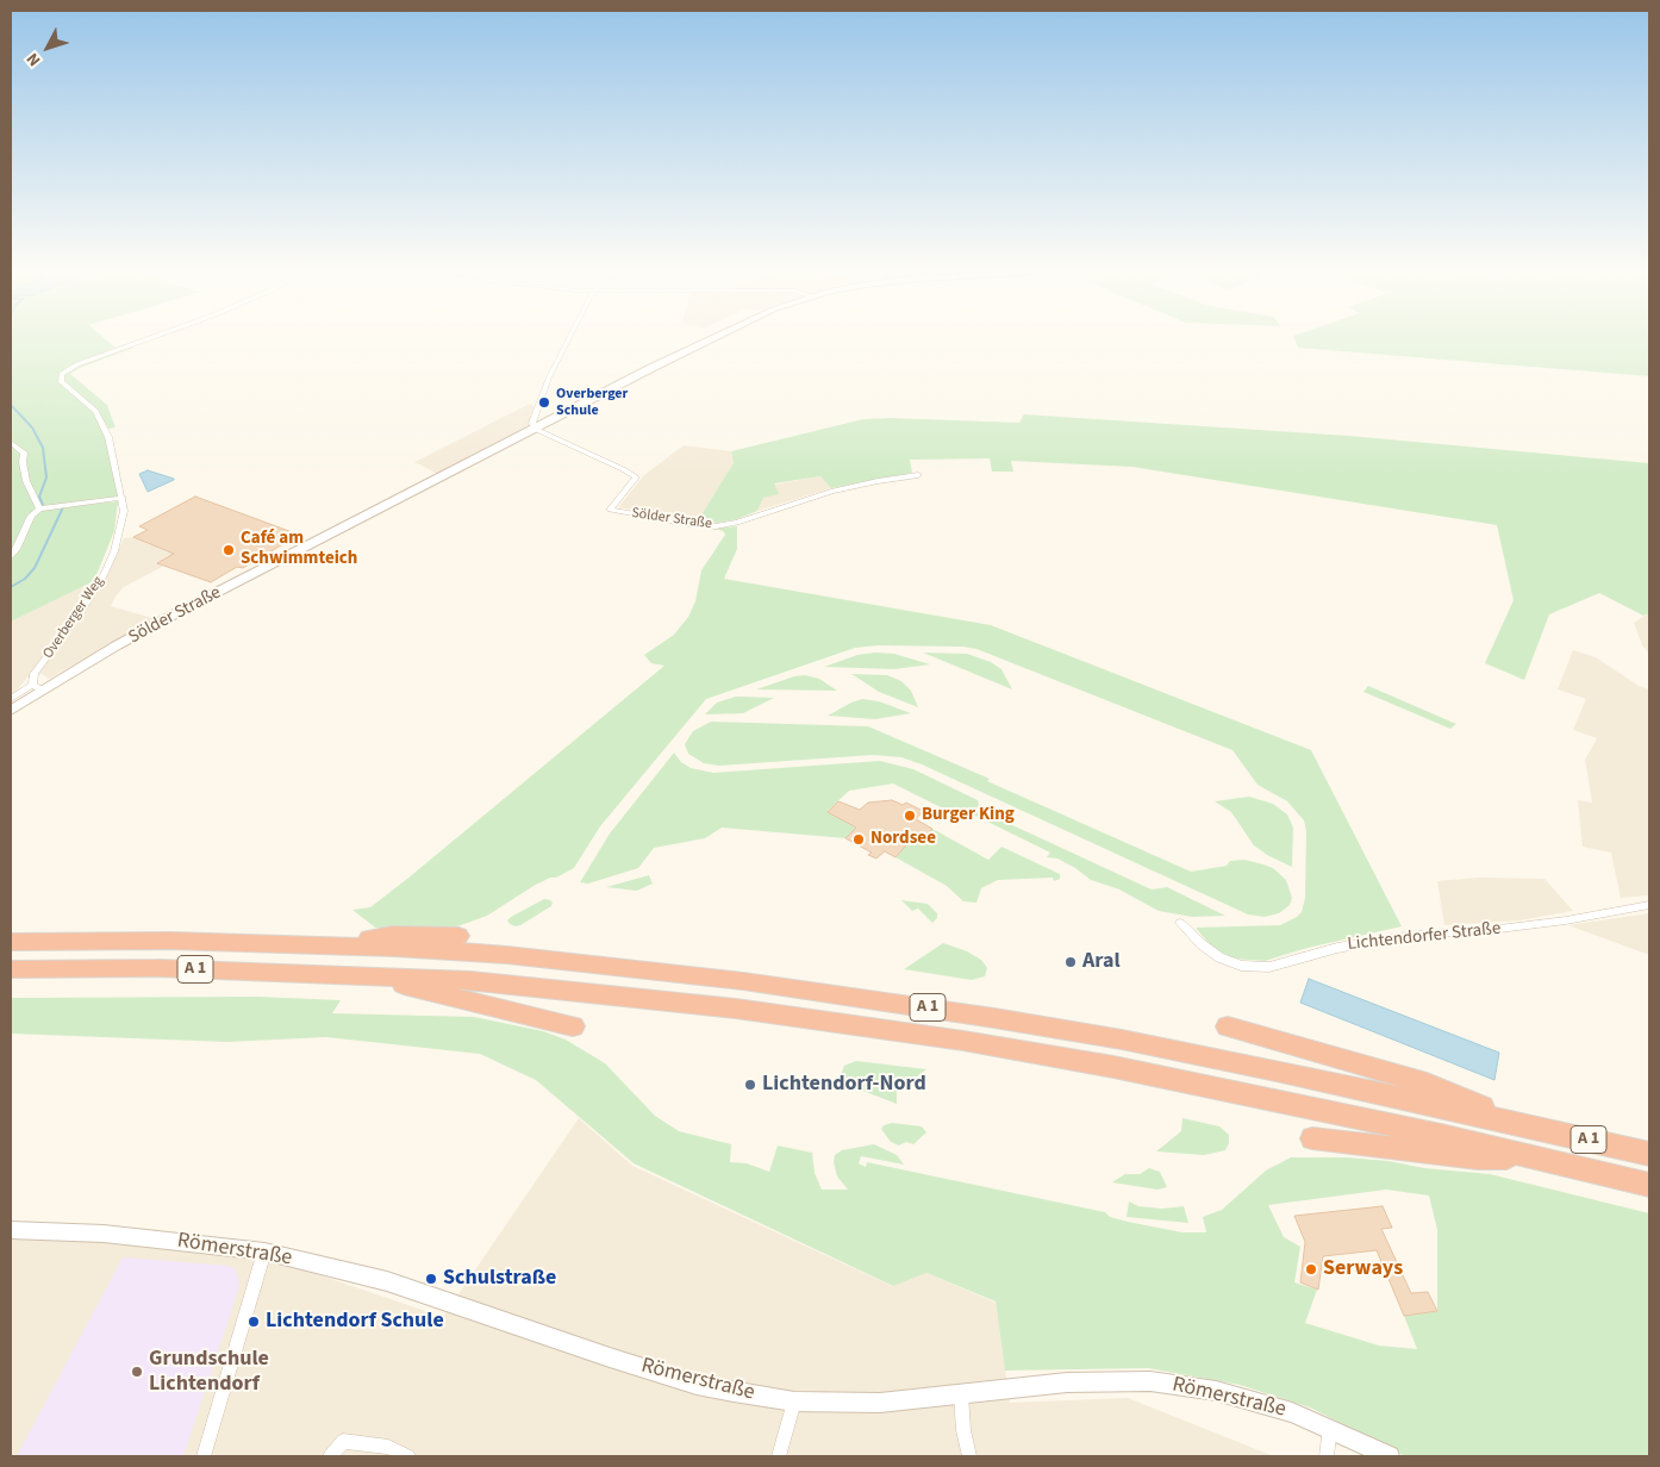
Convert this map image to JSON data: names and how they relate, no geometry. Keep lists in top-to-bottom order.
{
  "streets": {
    "highway": ["A 1"],
    "main road": ["Sölder Straße"],
    "street": ["Overberger Weg", "Lichtendorfer Straße", "Römerstraße"]
  },
  "crossings": [
    ["Sölder Straße", "Overberger Weg"]
  ],
  "places": [
    "Overberger Schule",
    "Café am Schwimmteich",
    "Burger King",
    "Nordsee",
    "Aral",
    "Lichtendorf-Nord",
    "Serways",
    "Schulstraße",
    "Lichtendorf Schule",
    "Grundschule Lichtendorf"
  ],
  "north": "bottom left"
}
